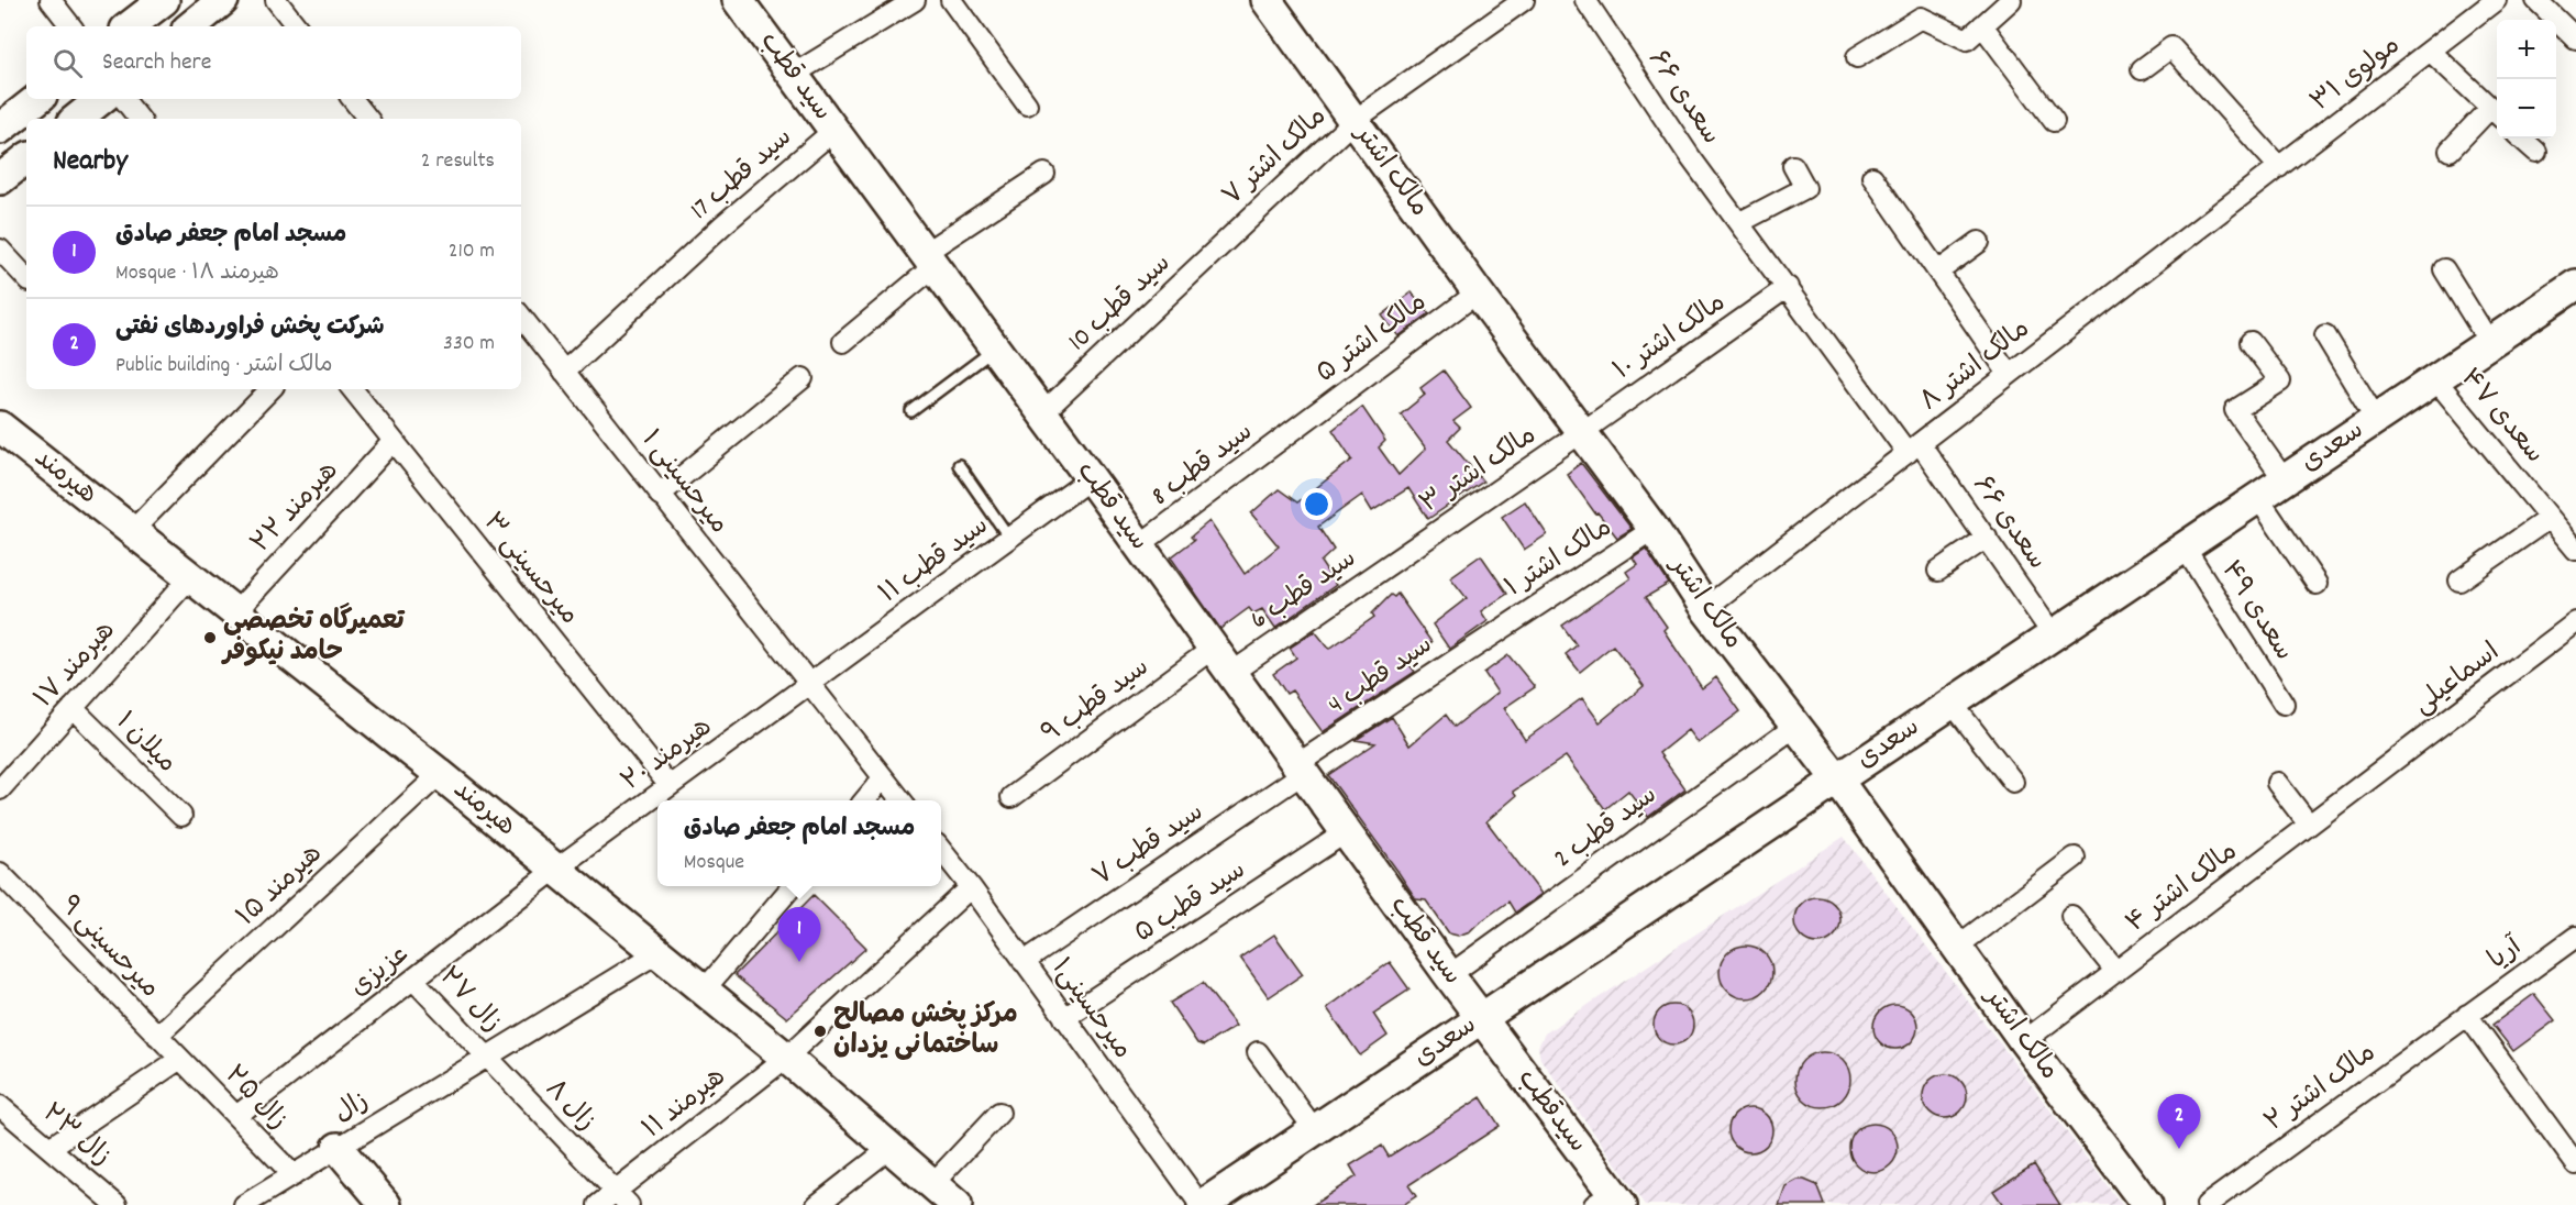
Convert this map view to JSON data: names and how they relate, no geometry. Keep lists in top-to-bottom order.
{
  "streets": {
    "main road": [
      "سید قطب",
      "مالک اشتر",
      "سعدی",
      "هیرمند",
      "سیدقطب"
    ],
    "street": [
      "مولوی ۳۱",
      "سعدی ۶۶",
      "مالک اشتر ۷",
      "سید قطب 17",
      "سید قطب 10",
      "مالک اشتر ۱۰",
      "مالک اشتر ۵",
      "مالک اشتر ۸",
      "سعدی ۴۷",
      "سید قطب 8",
      "مالک اشتر ۳",
      "میرحسینی ۱",
      "هیرمند ۲۲",
      "مالک اشتر ۱",
      "سید قطب ۱۱",
      "میرحسینی ۳",
      "سید قطب 6",
      "سعدی ۴۹",
      "هیرمند ۱۷",
      "سید قطب 4",
      "اسماعیلی",
      "سید قطب ۹",
      "میلان ۱",
      "هیرمند ۲۰",
      "سید قطب 2",
      "سید قطب ۷",
      "هیرمند ۱۵",
      "مالک اشتر ۴",
      "سید قطب ۵",
      "میرحسینی ۹",
      "آریا",
      "عزیزی",
      "زال ۲۷",
      "میرحسینی۱",
      "مالک اشتر ۲",
      "زال ۲۵",
      "هیرمند ۱۱",
      "زال ۸",
      "زال",
      "زال ۲۳"
    ]
  },
  "crossings": [
    ["مولوی ۳۱", "مالک اشتر ۸"],
    ["سید قطب", "سید قطب 17"],
    ["سید قطب", "سید قطب 10"],
    ["سید قطب", "سعدی"],
    ["سید قطب", "سید قطب 8"],
    ["سید قطب", "سید قطب ۱۱"],
    ["سید قطب", "سید قطب 6"],
    ["سید قطب", "سید قطب 4"],
    ["سید قطب", "سید قطب ۹"],
    ["سید قطب", "سید قطب 2"],
    ["سید قطب", "سید قطب ۷"],
    ["سید قطب", "سید قطب ۵"],
    ["سید قطب", "سیدقطب"],
    ["سعدی ۶۶", "مالک اشتر ۱۰"],
    ["سعدی ۶۶", "مالک اشتر ۸"],
    ["سعدی ۶۶", "سعدی"],
    ["مالک اشتر ۷", "مالک اشتر"],
    ["مالک اشتر ۷", "سید قطب 10"],
    ["مالک اشتر", "مالک اشتر ۱۰"],
    ["مالک اشتر", "مالک اشتر ۵"],
    ["مالک اشتر", "مالک اشتر ۸"],
    ["مالک اشتر", "سعدی"],
    ["مالک اشتر", "مالک اشتر ۳"],
    ["مالک اشتر", "مالک اشتر ۱"],
    ["مالک اشتر", "سید قطب 2"],
    ["مالک اشتر", "مالک اشتر ۴"],
    ["سید قطب 17", "میرحسینی ۱"],
    ["مالک اشتر ۱۰", "مالک اشتر ۳"],
    ["مالک اشتر ۵", "سید قطب 8"],
    ["سعدی ۴۷", "سعدی"],
    ["سعدی", "سعدی ۴۹"],
    ["سعدی", "میرحسینی۱"],
    ["سعدی", "سیدقطب"],
    ["مالک اشتر ۳", "سید قطب 6"],
    ["هیرمند", "هیرمند ۲۲"],
    ["هیرمند", "هیرمند ۱۷"],
    ["هیرمند", "هیرمند ۲۰"],
    ["هیرمند", "هیرمند ۱۵"],
    ["هیرمند", "عزیزی"],
    ["هیرمند", "هیرمند ۱۱"],
    ["هیرمند", "زال"],
    ["میرحسینی ۱", "سید قطب ۱۱"],
    ["میرحسینی ۱", "هیرمند ۲۰"],
    ["هیرمند ۲۲", "میرحسینی ۳"],
    ["مالک اشتر ۱", "سید قطب 4"],
    ["سید قطب ۱۱", "هیرمند ۲۰"],
    ["میرحسینی ۳", "هیرمند ۲۰"],
    ["هیرمند ۱۷", "میلان ۱"],
    ["سید قطب 4", "سید قطب ۷"],
    ["اسماعیلی", "مالک اشتر ۴"],
    ["هیرمند ۲۰", "عزیزی"],
    ["سید قطب ۷", "میرحسینی۱"],
    ["هیرمند ۱۵", "میرحسینی ۹"],
    ["سید قطب ۵", "میرحسینی۱"],
    ["میرحسینی ۹", "زال ۲۵"],
    ["آریا", "مالک اشتر ۲"],
    ["عزیزی", "زال ۲۷"],
    ["عزیزی", "زال ۲۵"],
    ["زال ۲۷", "زال ۸"],
    ["زال ۲۷", "زال"],
    ["میرحسینی۱", "هیرمند ۱۱"],
    ["زال ۲۵", "زال"],
    ["هیرمند ۱۱", "زال ۸"],
    ["زال ۸", "زال"]
  ],
  "places": ["تعمیرگاه تخصصی حامد نیکوفر", "مرکز پخش مصالح ساختمانی یزدان"],
  "page": {
    "map_buttons": ["+", "−"],
    "search": "Search here",
    "heading": ["Nearby", "2 results"],
    "list": [
      {
        "mark": "1",
        "name": "مسجد امام جعفر صادق",
        "note": "Mosque · هیرمند ۱۸",
        "value": "210 m"
      },
      {
        "mark": "2",
        "name": "شرکت پخش فراوردهای نفتی",
        "note": "Public building · مالک اشتر",
        "value": "330 m"
      }
    ],
    "popup": ["مسجد امام جعفر صادق", "Mosque"],
    "pins": ["1", "2"]
  }
}
